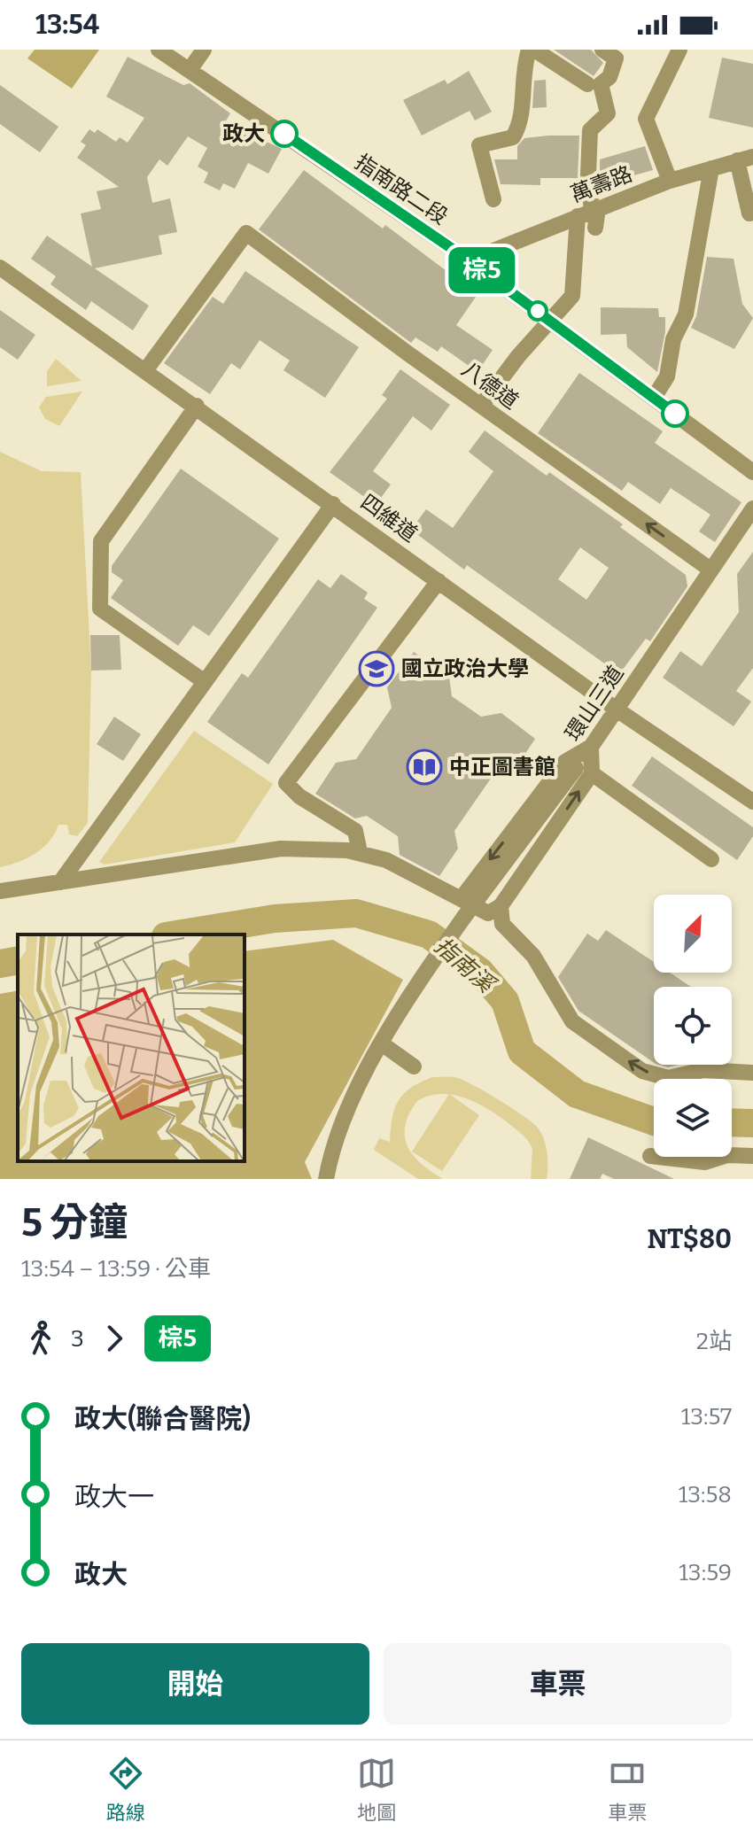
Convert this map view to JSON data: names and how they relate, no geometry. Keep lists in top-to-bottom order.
{
  "streets": {
    "street": [
      "萬壽路",
      "指南路二段",
      "八德道",
      "四維道",
      "環山三道"
    ]
  },
  "crossings": [
    ["萬壽路", "指南路二段"],
    ["八德道", "四維道"],
    ["八德道", "環山三道"],
    ["四維道", "環山三道"]
  ],
  "one_way": ["八德道"],
  "water": ["指南溪"],
  "places": {
    "other": ["政大"],
    "school or university": ["國立政治大學"],
    "library": ["中正圖書館"]
  },
  "lines": ["bus line 棕5"],
  "north": "top right",
  "page": {
    "status": "13:54",
    "on_map": "棕5",
    "heading": ["5 分鐘", "13:54 – 13:59 · 公車", "NT$80"],
    "legs": ["3", "棕5", "2站"],
    "list": [
      {
        "name": "政大(聯合醫院)",
        "value": "13:57"
      },
      {
        "name": "政大一",
        "value": "13:58"
      },
      {
        "name": "政大",
        "value": "13:59"
      }
    ],
    "buttons": ["開始", "車票"],
    "tabs": ["路線", "地圖", "車票"]
  }
}
